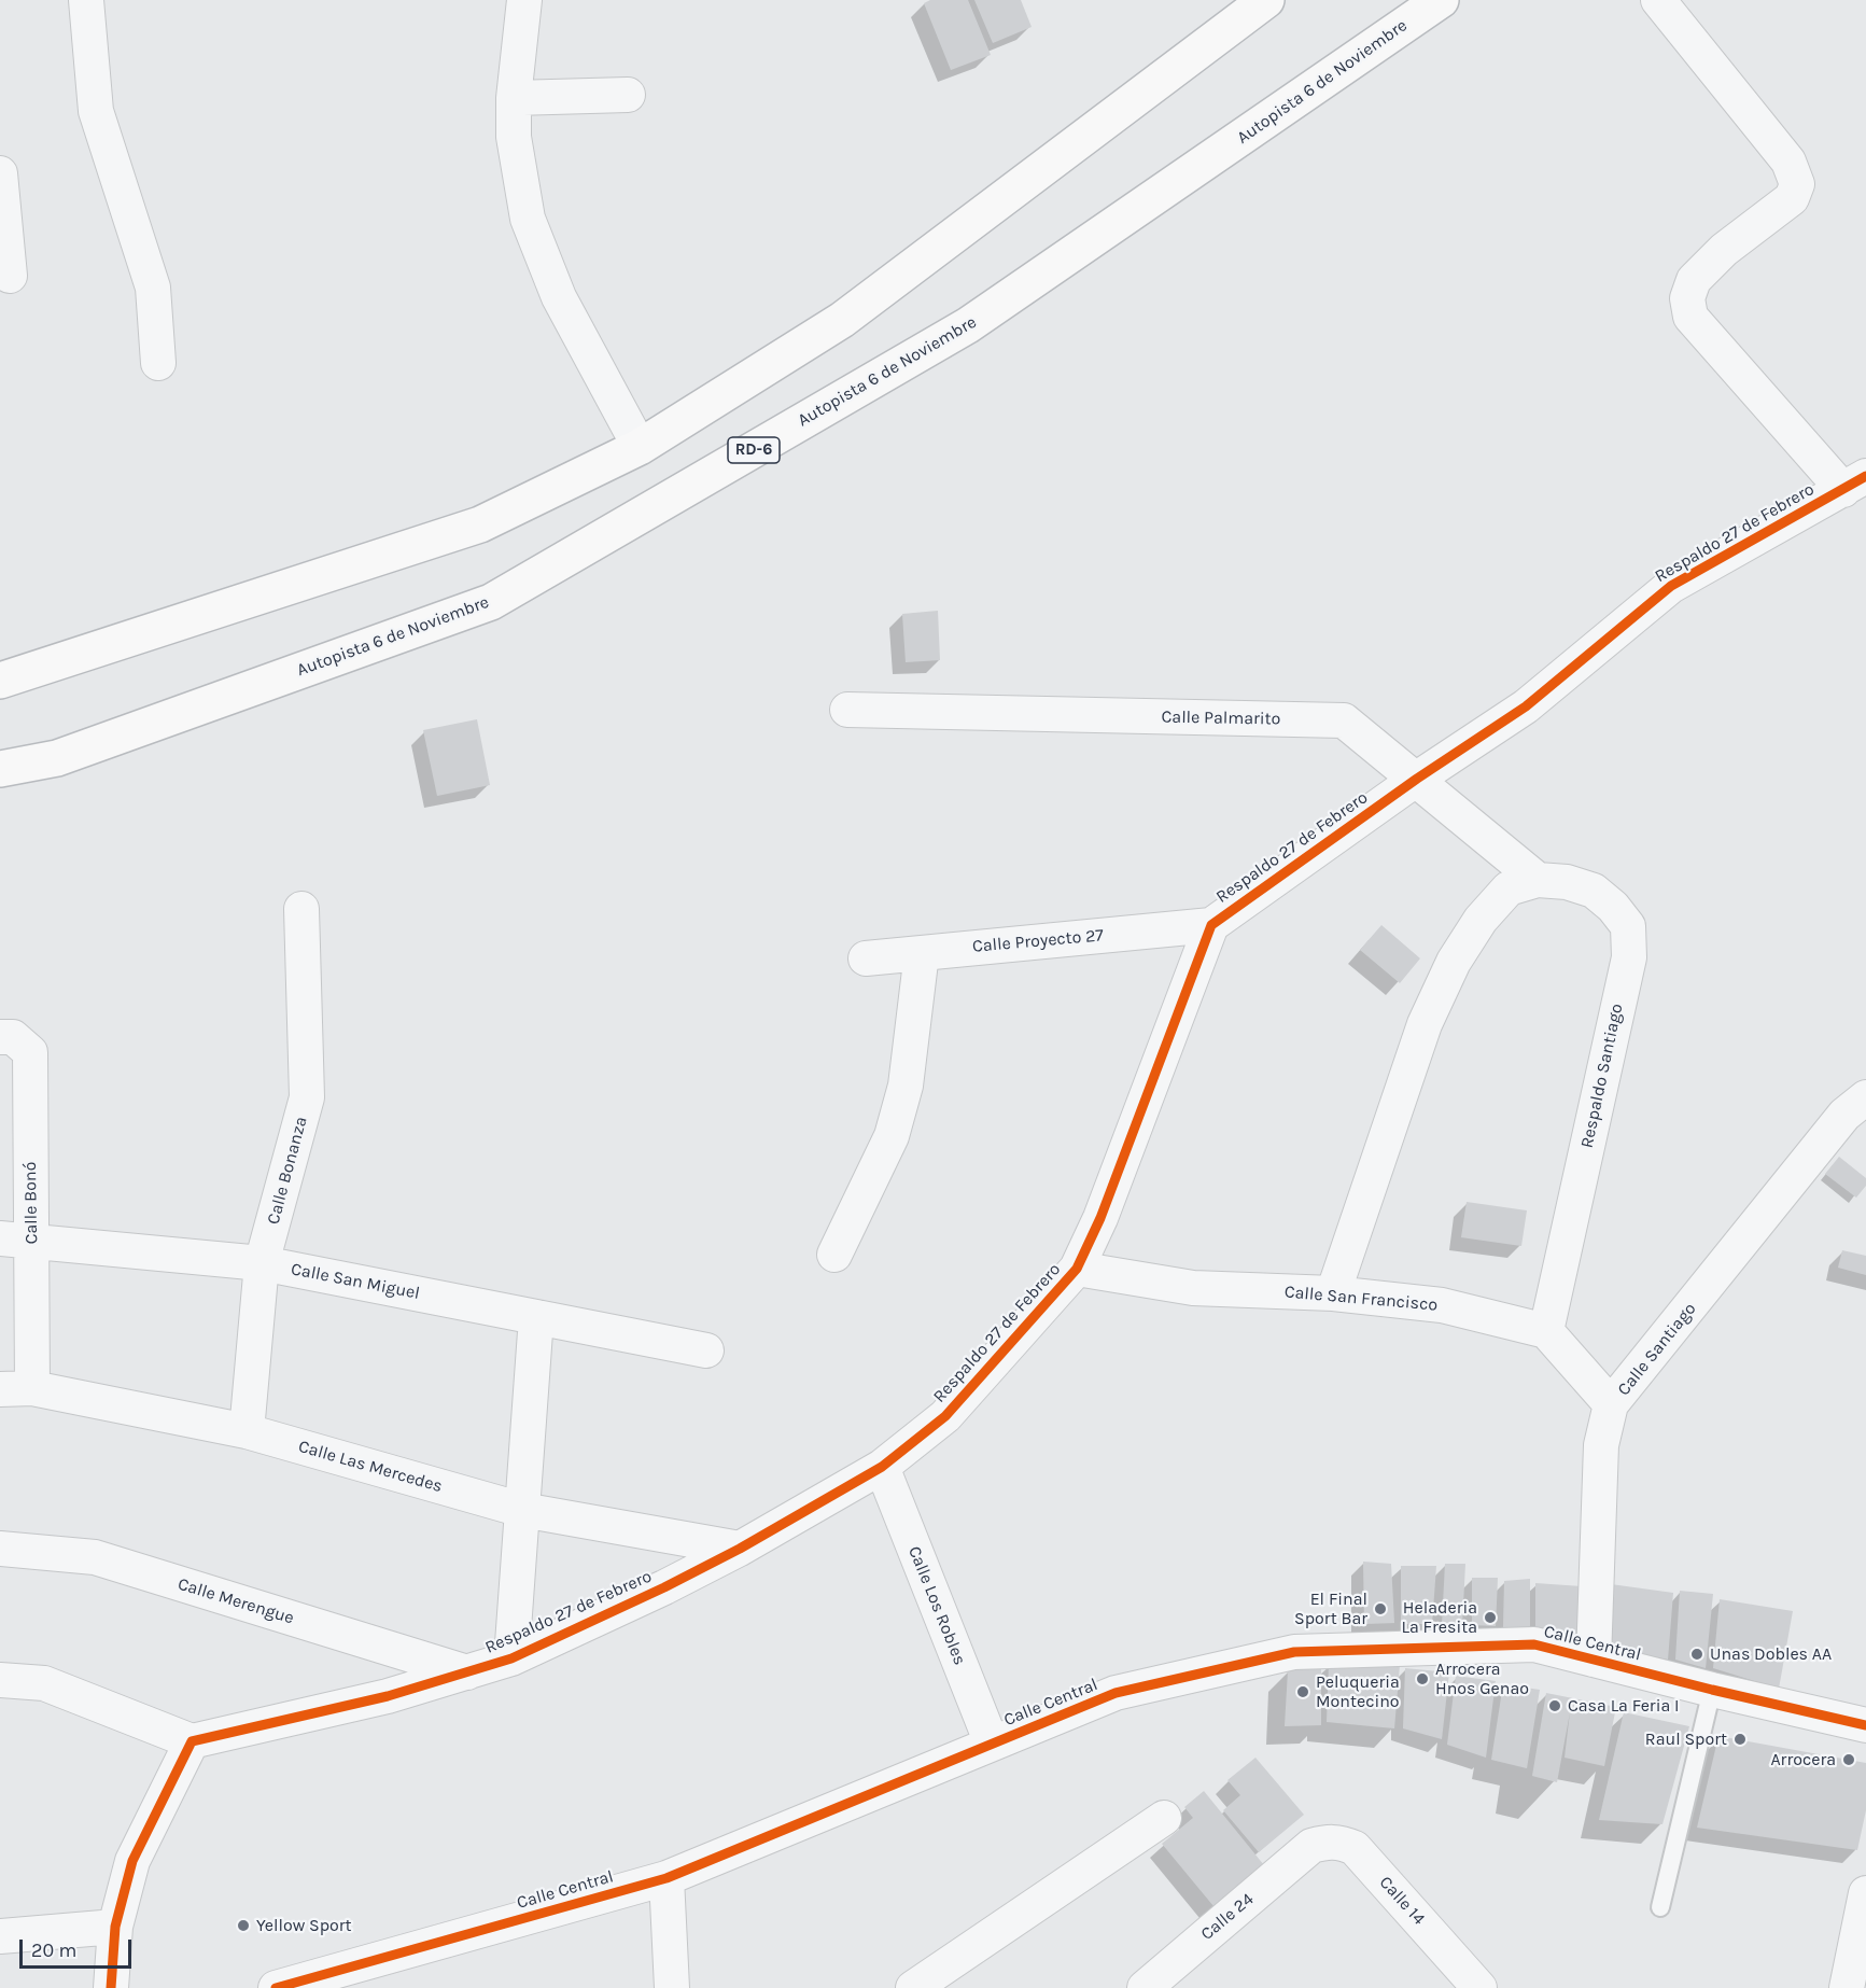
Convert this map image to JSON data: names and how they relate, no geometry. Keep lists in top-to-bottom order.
{
  "streets": {
    "highway": ["Autopista 6 de Noviembre", "RD-6"],
    "street": [
      "Respaldo 27 de Febrero",
      "Calle Palmarito",
      "Calle Proyecto 27",
      "Respaldo Santiago",
      "Calle Bonanza",
      "Calle Bonó",
      "Calle San Miguel",
      "Calle San Francisco",
      "Calle Santiago",
      "Calle Las Mercedes",
      "Calle Merengue",
      "Calle Los Robles",
      "Calle Central",
      "Calle 14",
      "Calle 24"
    ]
  },
  "crossings": [
    ["Respaldo 27 de Febrero", "Calle Palmarito"],
    ["Respaldo 27 de Febrero", "Calle Proyecto 27"],
    ["Respaldo 27 de Febrero", "Calle San Francisco"],
    ["Respaldo 27 de Febrero", "Calle Las Mercedes"],
    ["Respaldo 27 de Febrero", "Calle Merengue"],
    ["Respaldo 27 de Febrero", "Calle Los Robles"],
    ["Calle Palmarito", "Respaldo Santiago"],
    ["Respaldo Santiago", "Calle San Francisco"],
    ["Calle Bonanza", "Calle San Miguel"],
    ["Calle Bonanza", "Calle Las Mercedes"],
    ["Calle Bonó", "Calle San Miguel"],
    ["Calle Bonó", "Calle Las Mercedes"],
    ["Calle Santiago", "Calle Central"],
    ["Calle Los Robles", "Calle Central"],
    ["Calle 14", "Calle 24"]
  ],
  "places": [
    "El Final Sport Bar",
    "Heladeria La Fresita",
    "Unas Dobles AA",
    "Arrocera Hnos Genao",
    "Peluqueria Montecino",
    "Casa La Feria I",
    "Raul Sport",
    "Arrocera",
    "Yellow Sport"
  ],
  "scale_bar": "20 m"
}
